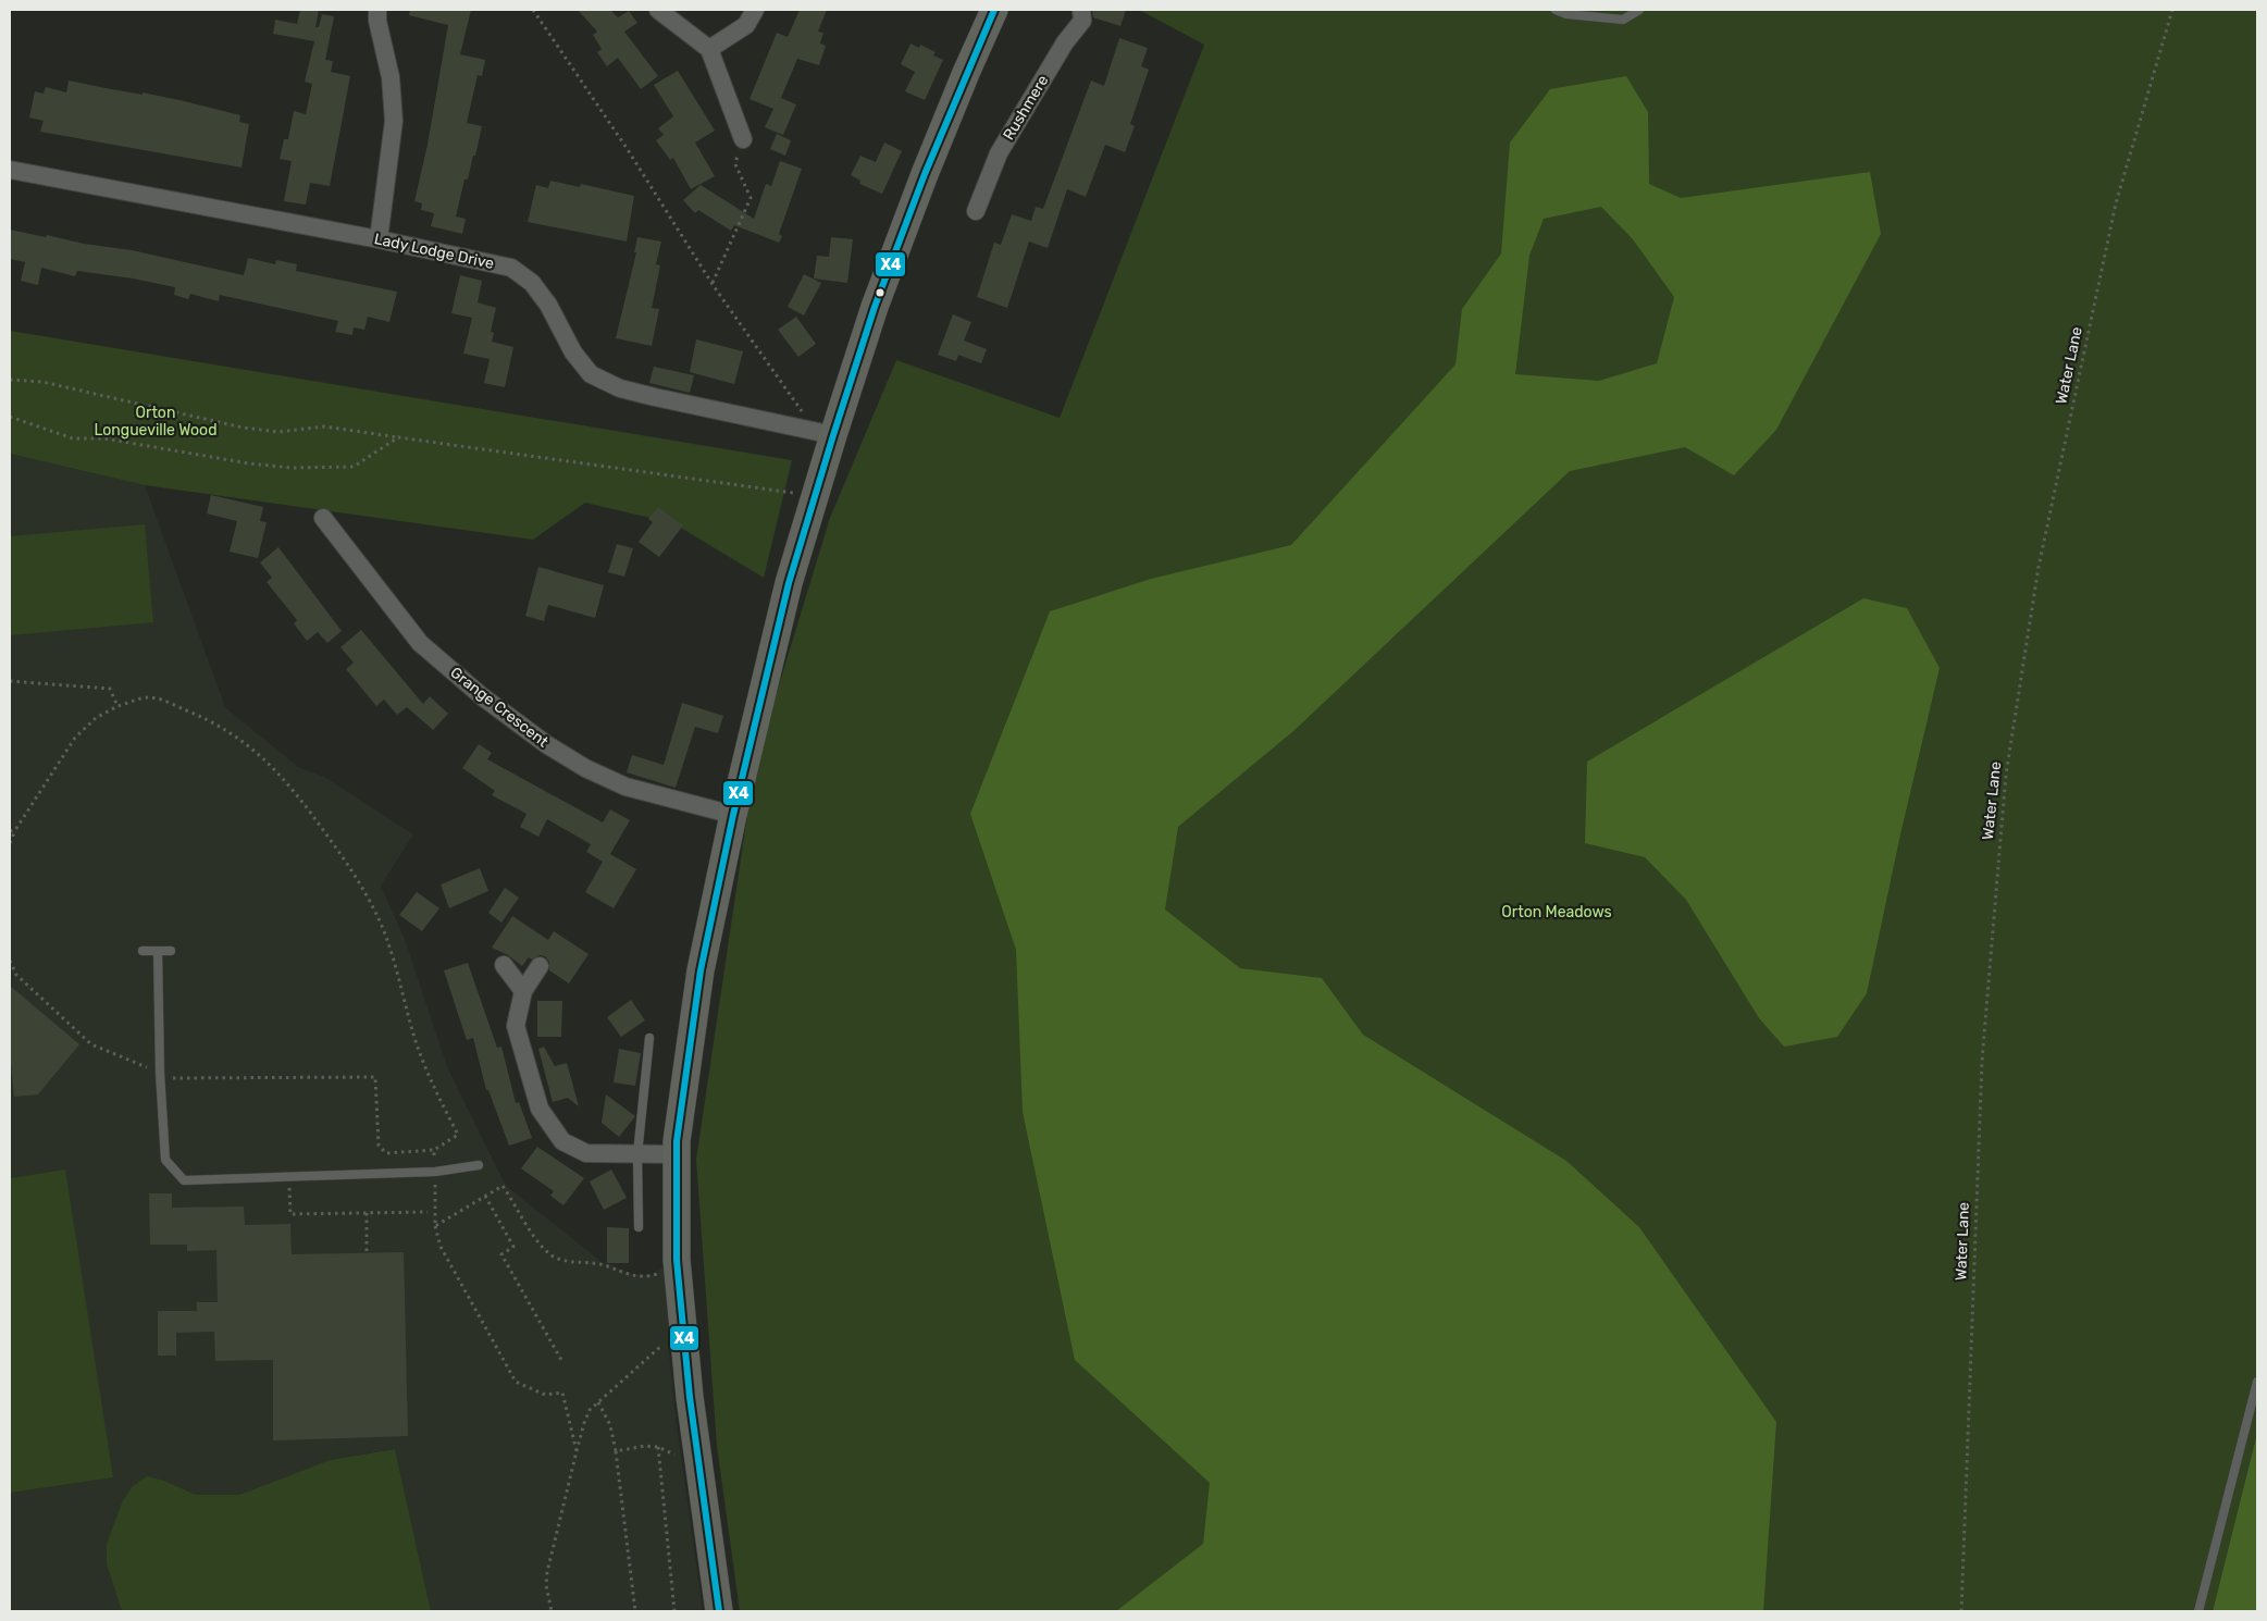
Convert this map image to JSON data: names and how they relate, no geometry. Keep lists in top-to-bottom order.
{
  "streets": {
    "street": ["Rushmere", "Lady Lodge Drive", "Grange Crescent"],
    "path": ["Water Lane"]
  },
  "parks": ["Orton Longueville Wood", "Orton Meadows"],
  "lines": ["transit line X4"]
}
